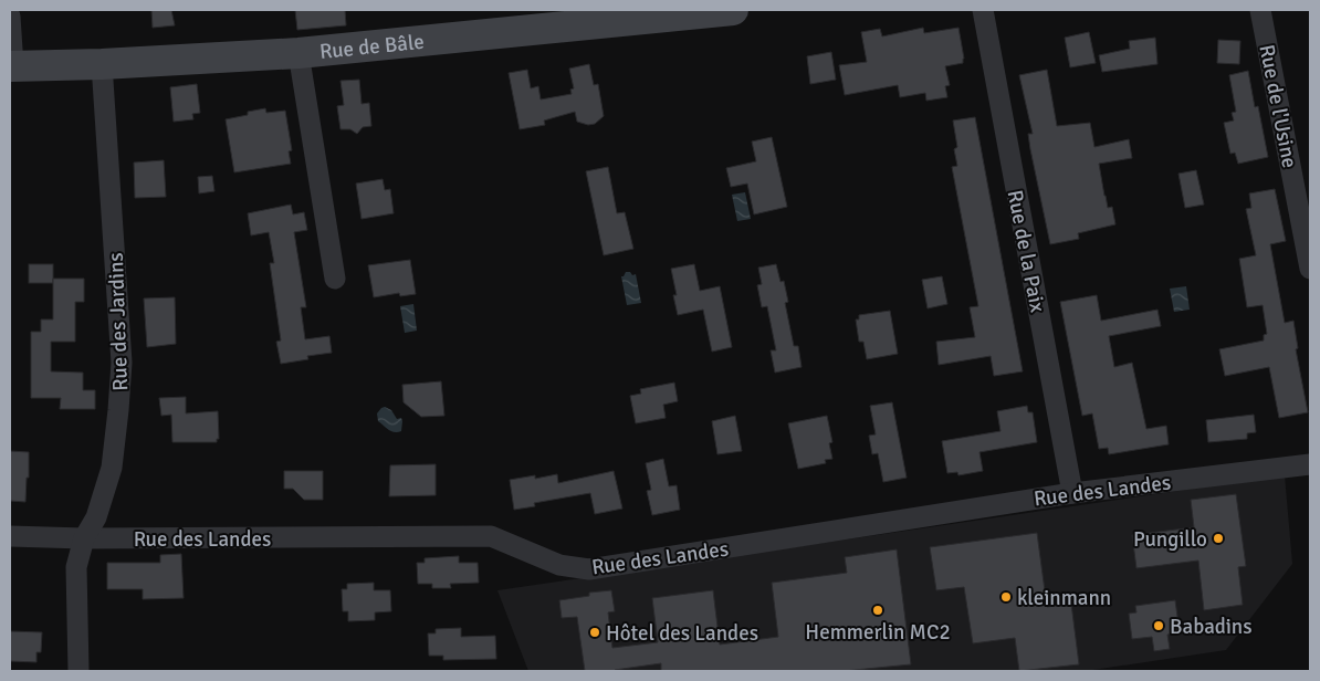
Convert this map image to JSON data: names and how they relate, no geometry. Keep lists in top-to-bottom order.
{
  "streets": {
    "street": [
      "Rue de Bâle",
      "Rue de l'Usine",
      "Rue de la Paix",
      "Rue des Jardins",
      "Rue des Landes"
    ]
  },
  "crossings": [
    ["Rue de Bâle", "Rue des Jardins"],
    ["Rue de la Paix", "Rue des Landes"],
    ["Rue des Jardins", "Rue des Landes"]
  ],
  "places": [
    "Pungillo",
    "kleinmann",
    "Hemmerlin MC2",
    "Babadins",
    "Hôtel des Landes"
  ]
}
